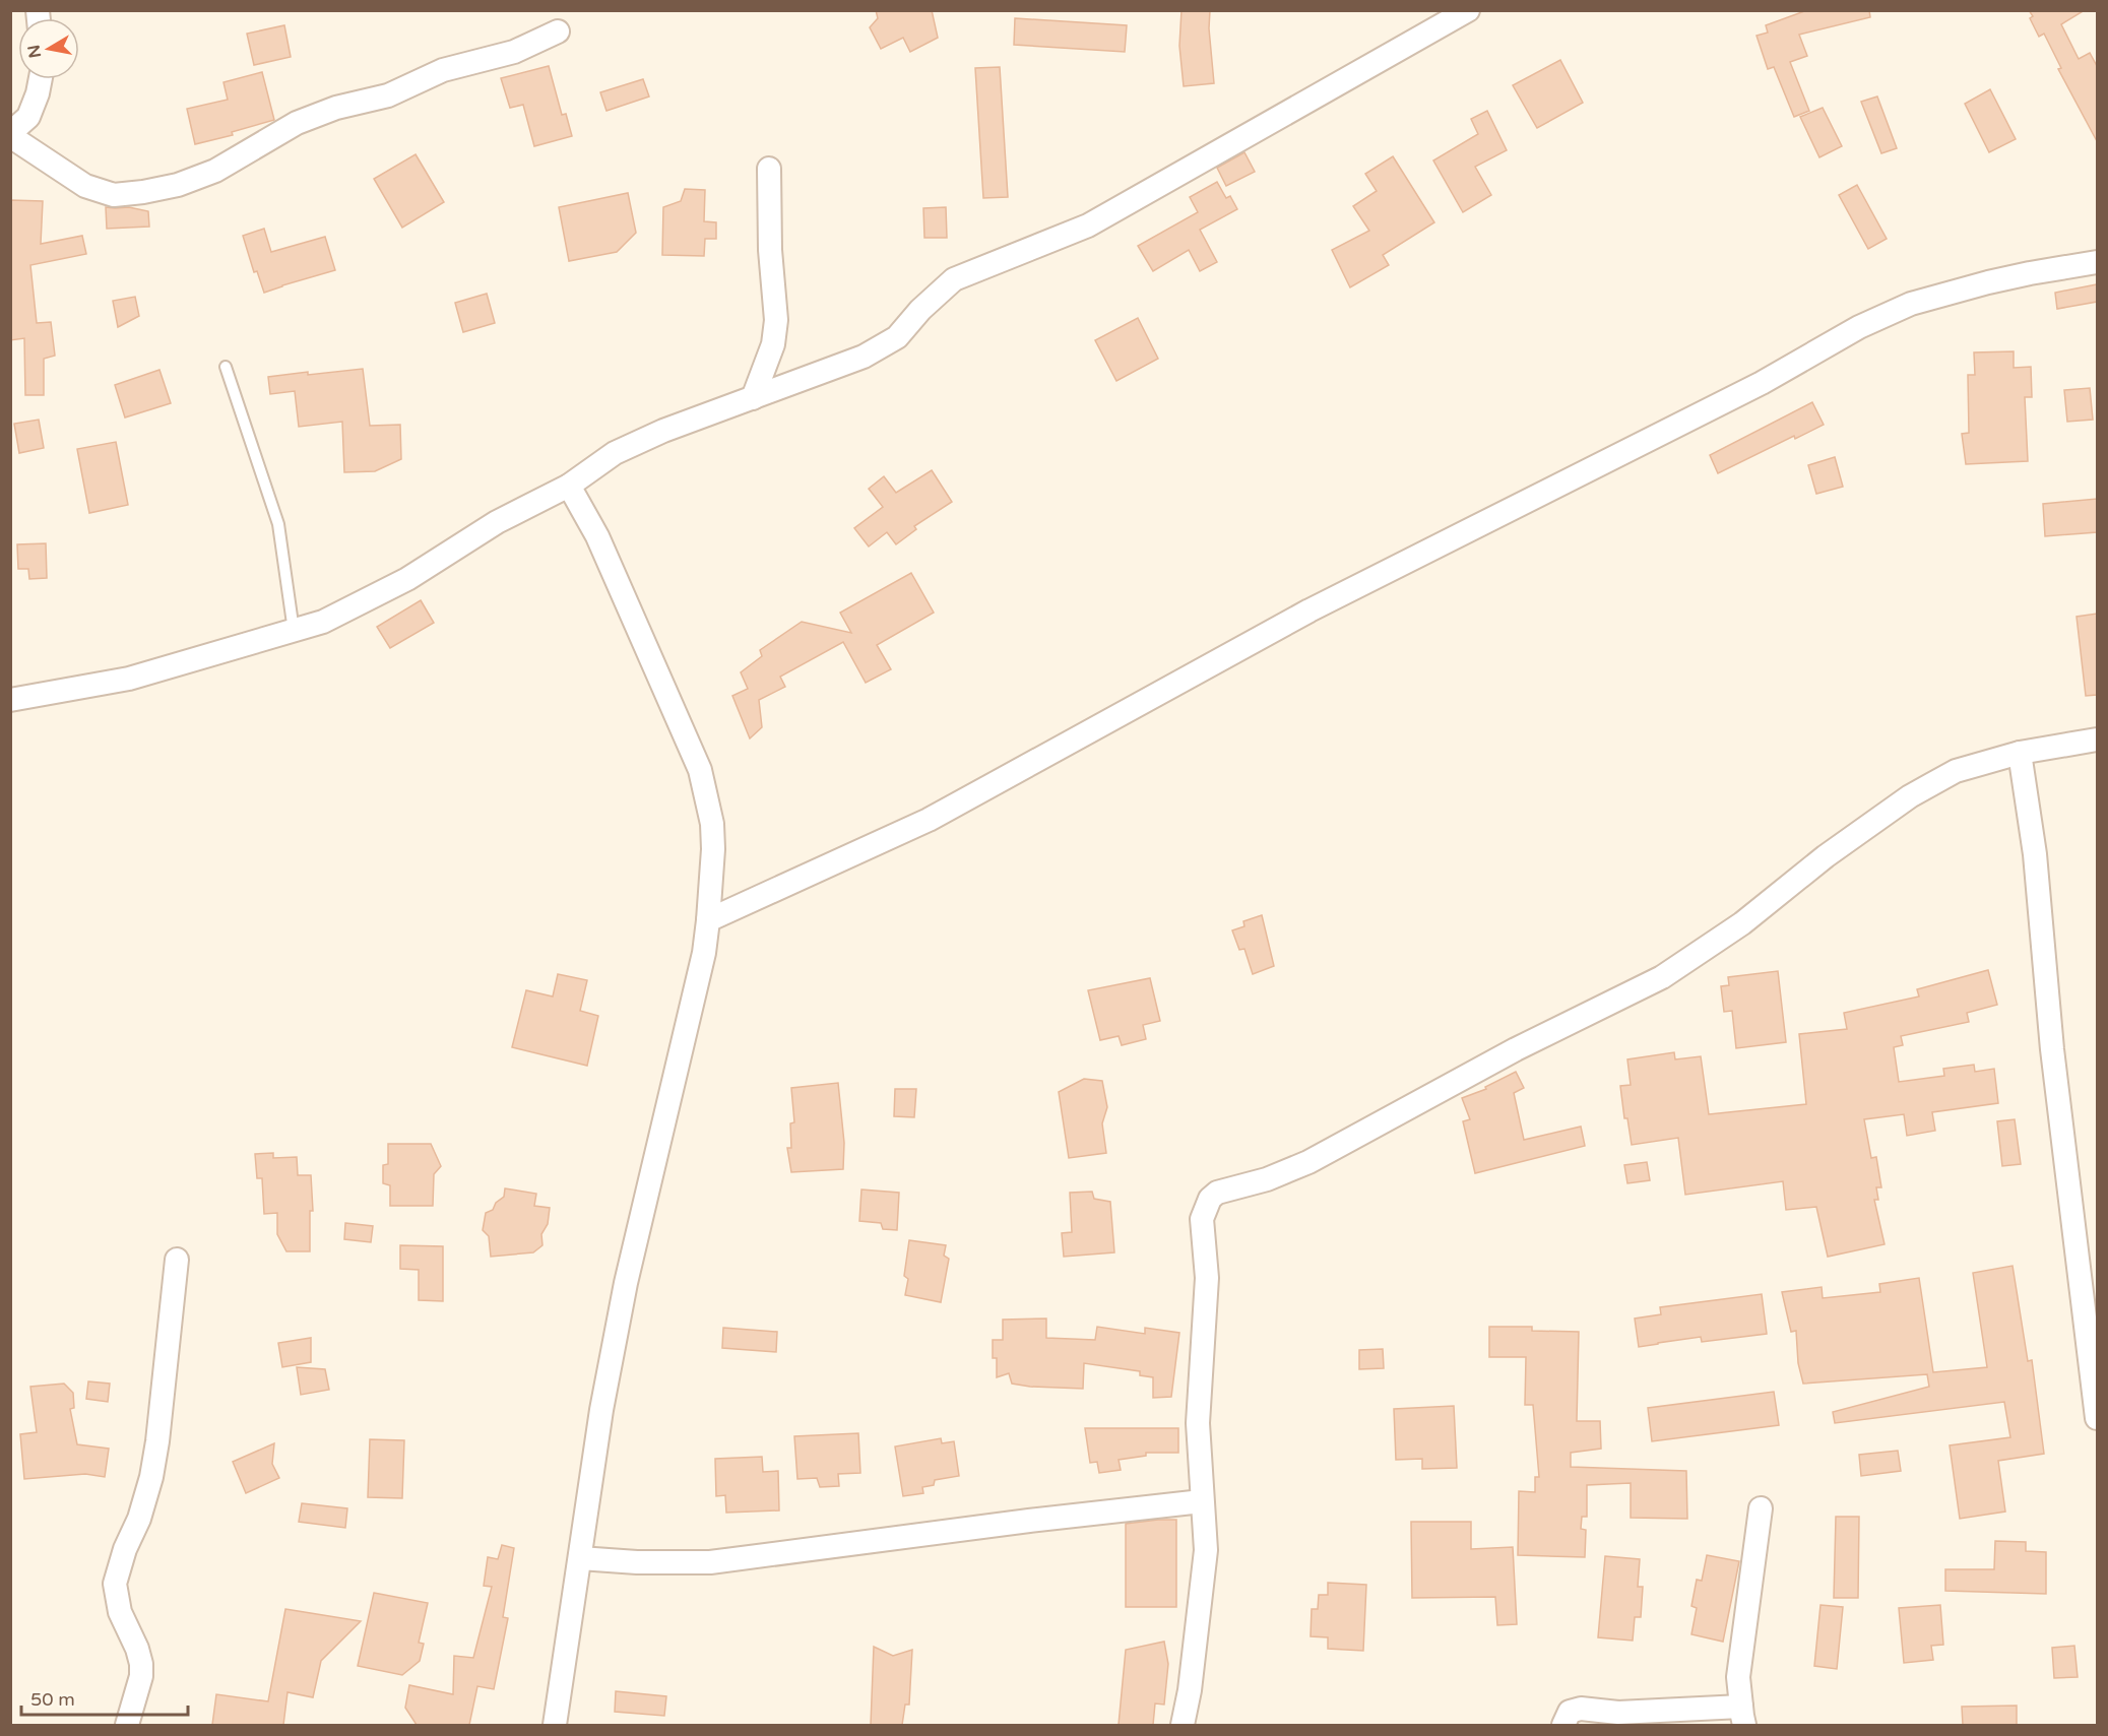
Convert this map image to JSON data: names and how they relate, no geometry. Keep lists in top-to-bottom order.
{
  "scale_bar": "50 m",
  "north": "left"
}
